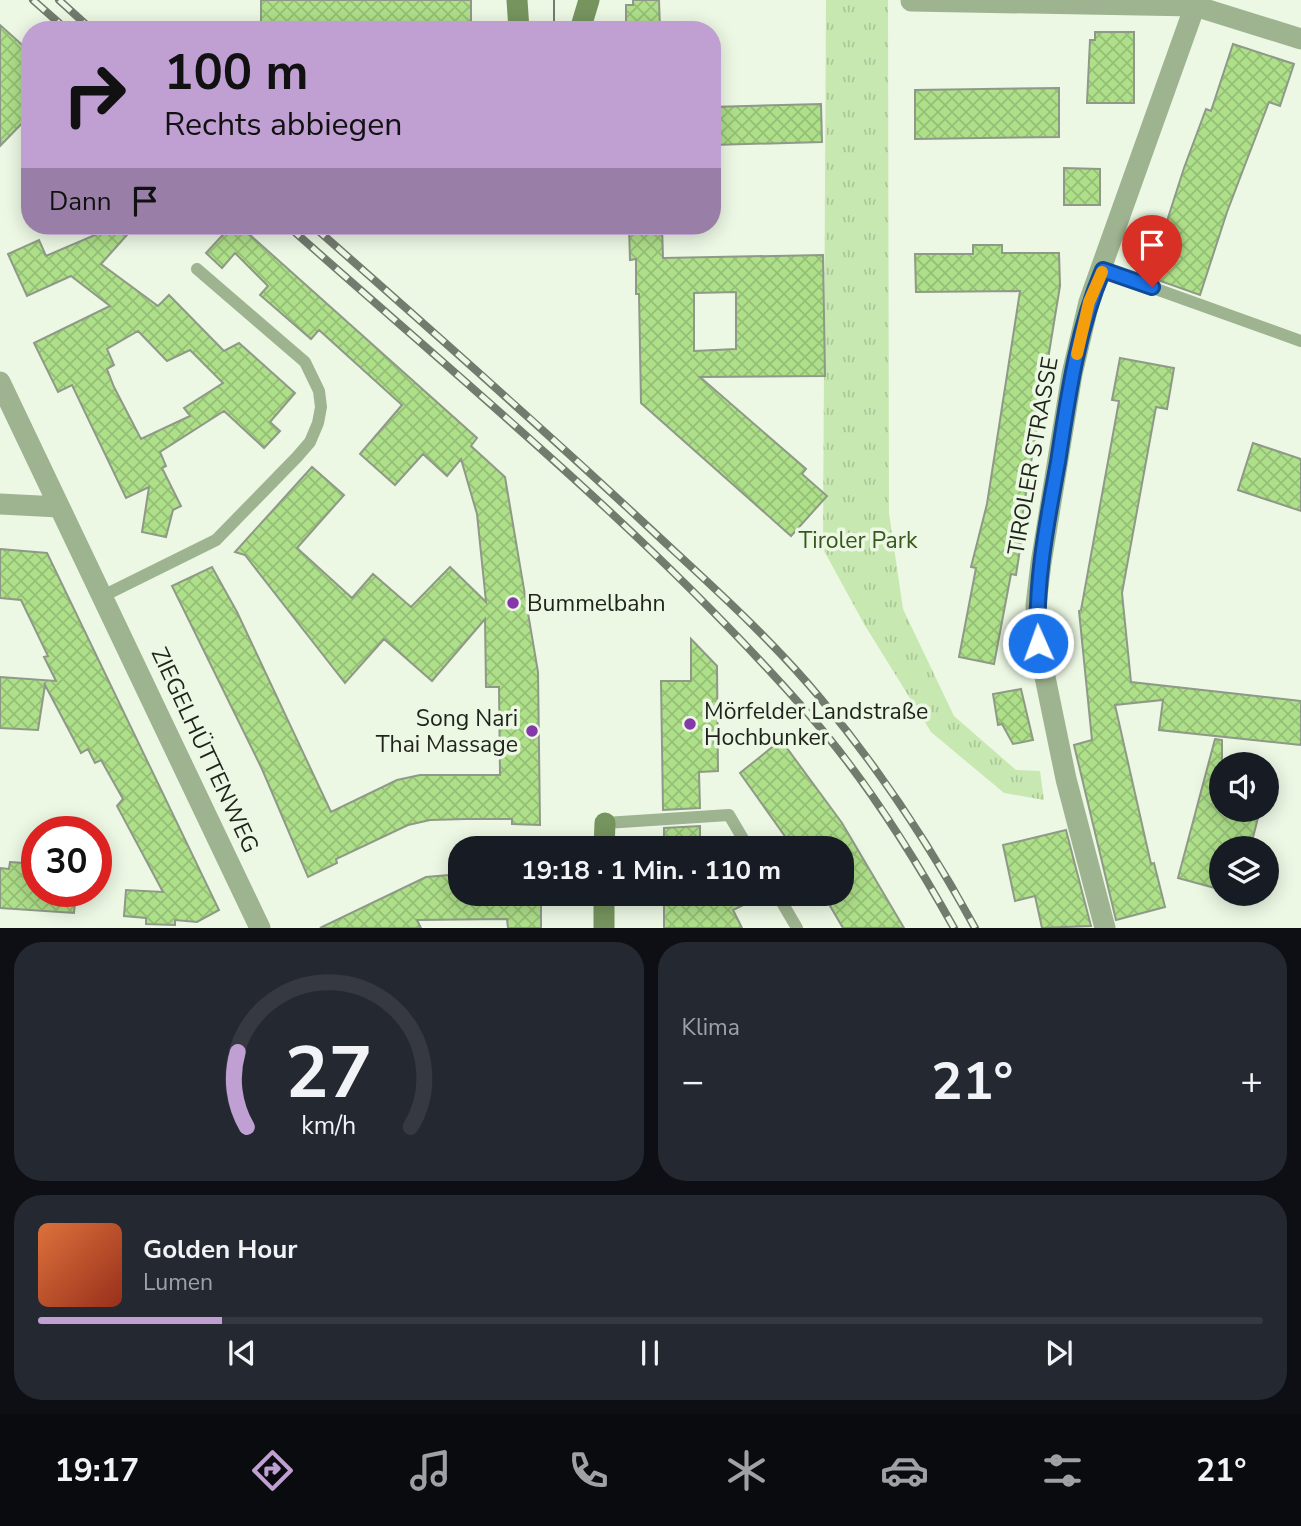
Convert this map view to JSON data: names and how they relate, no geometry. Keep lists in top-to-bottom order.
{
  "streets": {
    "street": ["TIROLER STRASSE", "ZIEGELHÜTTENWEG"]
  },
  "parks": ["Tiroler Park"],
  "places": ["Bummelbahn", "Mörfelder Landstraße Hochbunker", "Song Nari Thai Massage"],
  "page": {
    "turn": ["100 m", "Rechts abbiegen"],
    "then": "Dann",
    "limit": "30",
    "trip": "19:18 · 1 Min. · 110 m",
    "tile": "Klima",
    "heat": ["−", "21°", "+"],
    "song": ["Golden Hour", "Lumen"],
    "tabs": ["19:17", "21°"],
    "gauge": ["27", "km/h"]
  }
}
